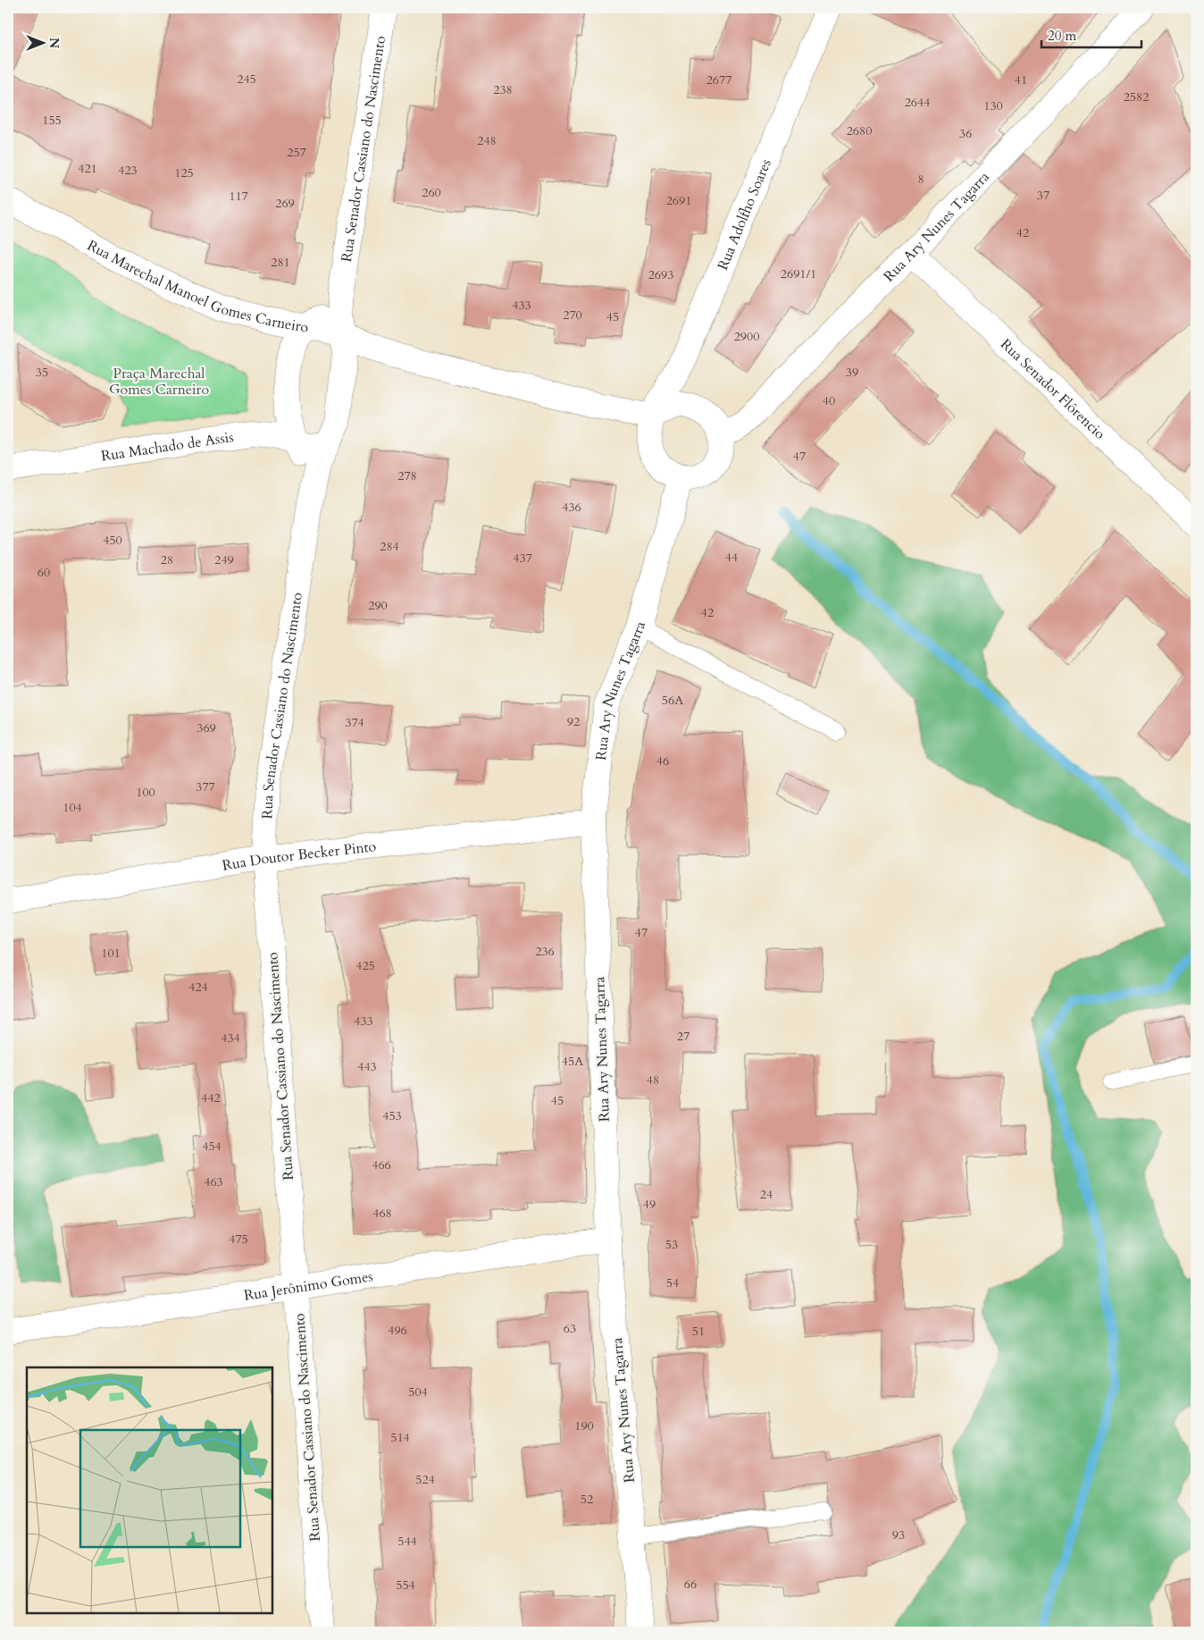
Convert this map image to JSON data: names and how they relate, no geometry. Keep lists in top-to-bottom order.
{
  "streets": {
    "street": [
      "Rua Senador Cassiano do Nascimento",
      "Rua Adolfho Soares",
      "Rua Ary Nunes Tagarra",
      "Rua Marechal Manoel Gomes Carneiro",
      "Rua Senador Flôrencio",
      "Rua Machado de Assis",
      "Rua Doutor Becker Pinto",
      "Rua Jerônimo Gomes"
    ]
  },
  "crossings": [
    ["Rua Senador Cassiano do Nascimento", "Rua Marechal Manoel Gomes Carneiro"],
    ["Rua Senador Cassiano do Nascimento", "Rua Machado de Assis"],
    ["Rua Senador Cassiano do Nascimento", "Rua Doutor Becker Pinto"],
    ["Rua Senador Cassiano do Nascimento", "Rua Jerônimo Gomes"],
    ["Rua Adolfho Soares", "Rua Ary Nunes Tagarra"],
    ["Rua Adolfho Soares", "Rua Marechal Manoel Gomes Carneiro"],
    ["Rua Ary Nunes Tagarra", "Rua Marechal Manoel Gomes Carneiro"],
    ["Rua Ary Nunes Tagarra", "Rua Senador Flôrencio"],
    ["Rua Ary Nunes Tagarra", "Rua Doutor Becker Pinto"],
    ["Rua Ary Nunes Tagarra", "Rua Jerônimo Gomes"]
  ],
  "parks": ["Praça Marechal Gomes Carneiro"],
  "house_numbers": [
    "245",
    "2677",
    "41",
    "238",
    "2582",
    "2644",
    "130",
    "155",
    "2680",
    "36",
    "248",
    "257",
    "421",
    "423",
    "125",
    "8",
    "260",
    "37",
    "117",
    "2691",
    "269",
    "42",
    "281",
    "2691/1",
    "2693",
    "433",
    "270",
    "45",
    "2900",
    "35",
    "39",
    "40",
    "47",
    "278",
    "436",
    "450",
    "284",
    "44",
    "437",
    "28",
    "249",
    "60",
    "290",
    "42",
    "56A",
    "92",
    "374",
    "369",
    "46",
    "377",
    "100",
    "104",
    "47",
    "236",
    "101",
    "425",
    "424",
    "433",
    "27",
    "434",
    "45A",
    "443",
    "48",
    "442",
    "45",
    "453",
    "454",
    "466",
    "463",
    "24",
    "49",
    "468",
    "475",
    "53",
    "54",
    "63",
    "496",
    "51",
    "504",
    "190",
    "514",
    "524",
    "52",
    "93",
    "544",
    "66",
    "554"
  ],
  "scale_bar": "20 m",
  "north": "right"
}
